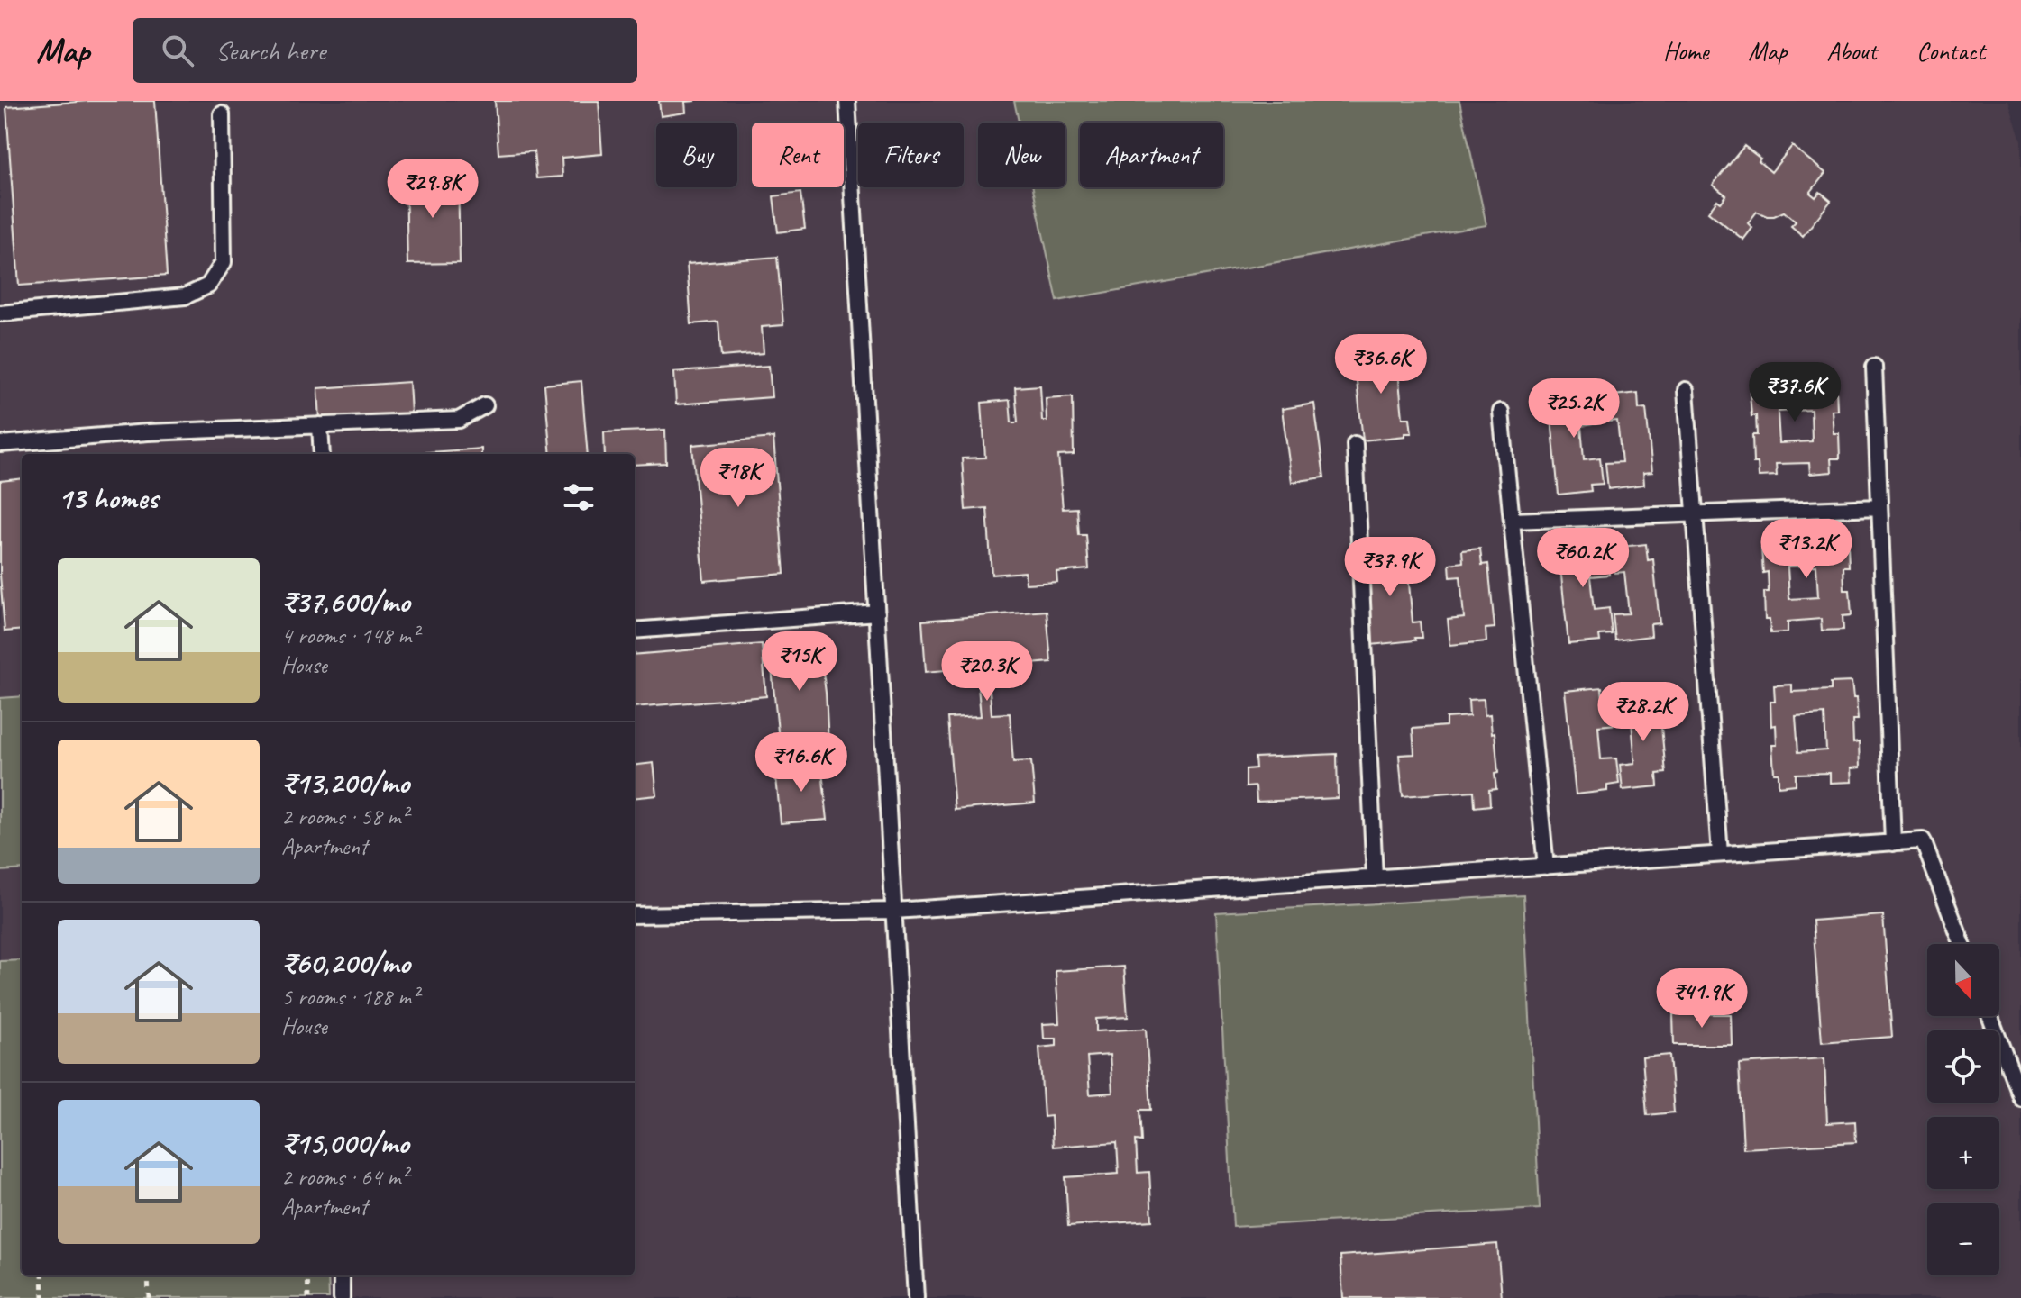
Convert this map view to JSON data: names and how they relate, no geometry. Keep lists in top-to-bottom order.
{
  "north": "bottom",
  "page": {
    "header": "Map",
    "search": "Search here",
    "nav": [
      "Home",
      "Map",
      "About",
      "Contact"
    ],
    "chip": [
      "Buy",
      "Rent",
      "Filters",
      "New",
      "Apartment"
    ],
    "price": [
      "₹29.8K",
      "₹36.6K",
      "₹37.6K",
      "₹25.2K",
      "₹18K",
      "₹13.2K",
      "₹60.2K",
      "₹37.9K",
      "₹15K",
      "₹20.3K",
      "₹28.2K",
      "₹16.6K",
      "₹41.9K"
    ],
    "heading": "13 homes",
    "list": [
      {
        "name": "₹37,600/mo",
        "note": "4 rooms · 148 m² · House"
      },
      {
        "name": "₹13,200/mo",
        "note": "2 rooms · 58 m² · Apartment"
      },
      {
        "name": "₹60,200/mo",
        "note": "5 rooms · 188 m² · House"
      },
      {
        "name": "₹15,000/mo",
        "note": "2 rooms · 64 m² · Apartment"
      }
    ],
    "map_buttons": ["+", "−"]
  }
}
